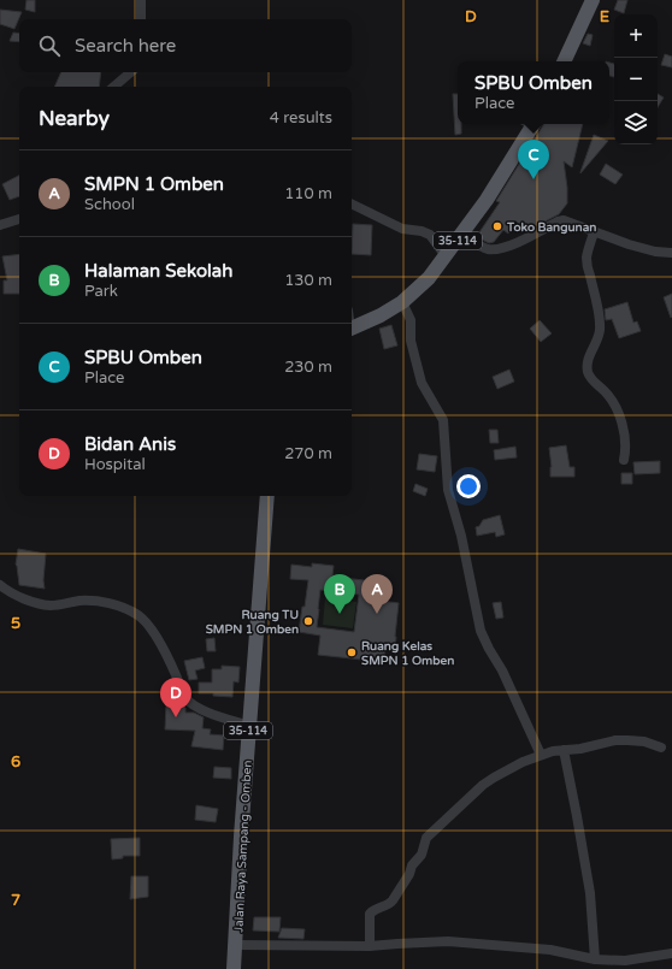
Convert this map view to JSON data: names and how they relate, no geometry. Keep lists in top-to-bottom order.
{
  "streets": {
    "main road": ["35-114", "Jalan Raya Sampang - Omben"]
  },
  "places": ["Toko Bangunan", "Ruang TU SMPN 1 Omben", "Ruang Kelas SMPN 1 Omben"],
  "page": {
    "map_buttons": ["+", "−"],
    "search": "Search here",
    "popup": ["SPBU Omben", "Place"],
    "heading": ["Nearby", "4 results"],
    "pins": [
      "C",
      "A",
      "B",
      "D"
    ],
    "list": [
      {
        "mark": "A",
        "name": "SMPN 1 Omben",
        "note": "School",
        "value": "110 m"
      },
      {
        "mark": "B",
        "name": "Halaman Sekolah",
        "note": "Park",
        "value": "130 m"
      },
      {
        "mark": "C",
        "name": "SPBU Omben",
        "note": "Place",
        "value": "230 m"
      },
      {
        "mark": "D",
        "name": "Bidan Anis",
        "note": "Hospital",
        "value": "270 m"
      }
    ]
  },
  "grid": {
    "columns": ["D", "E"],
    "rows": ["5", "6", "7"]
  }
}
